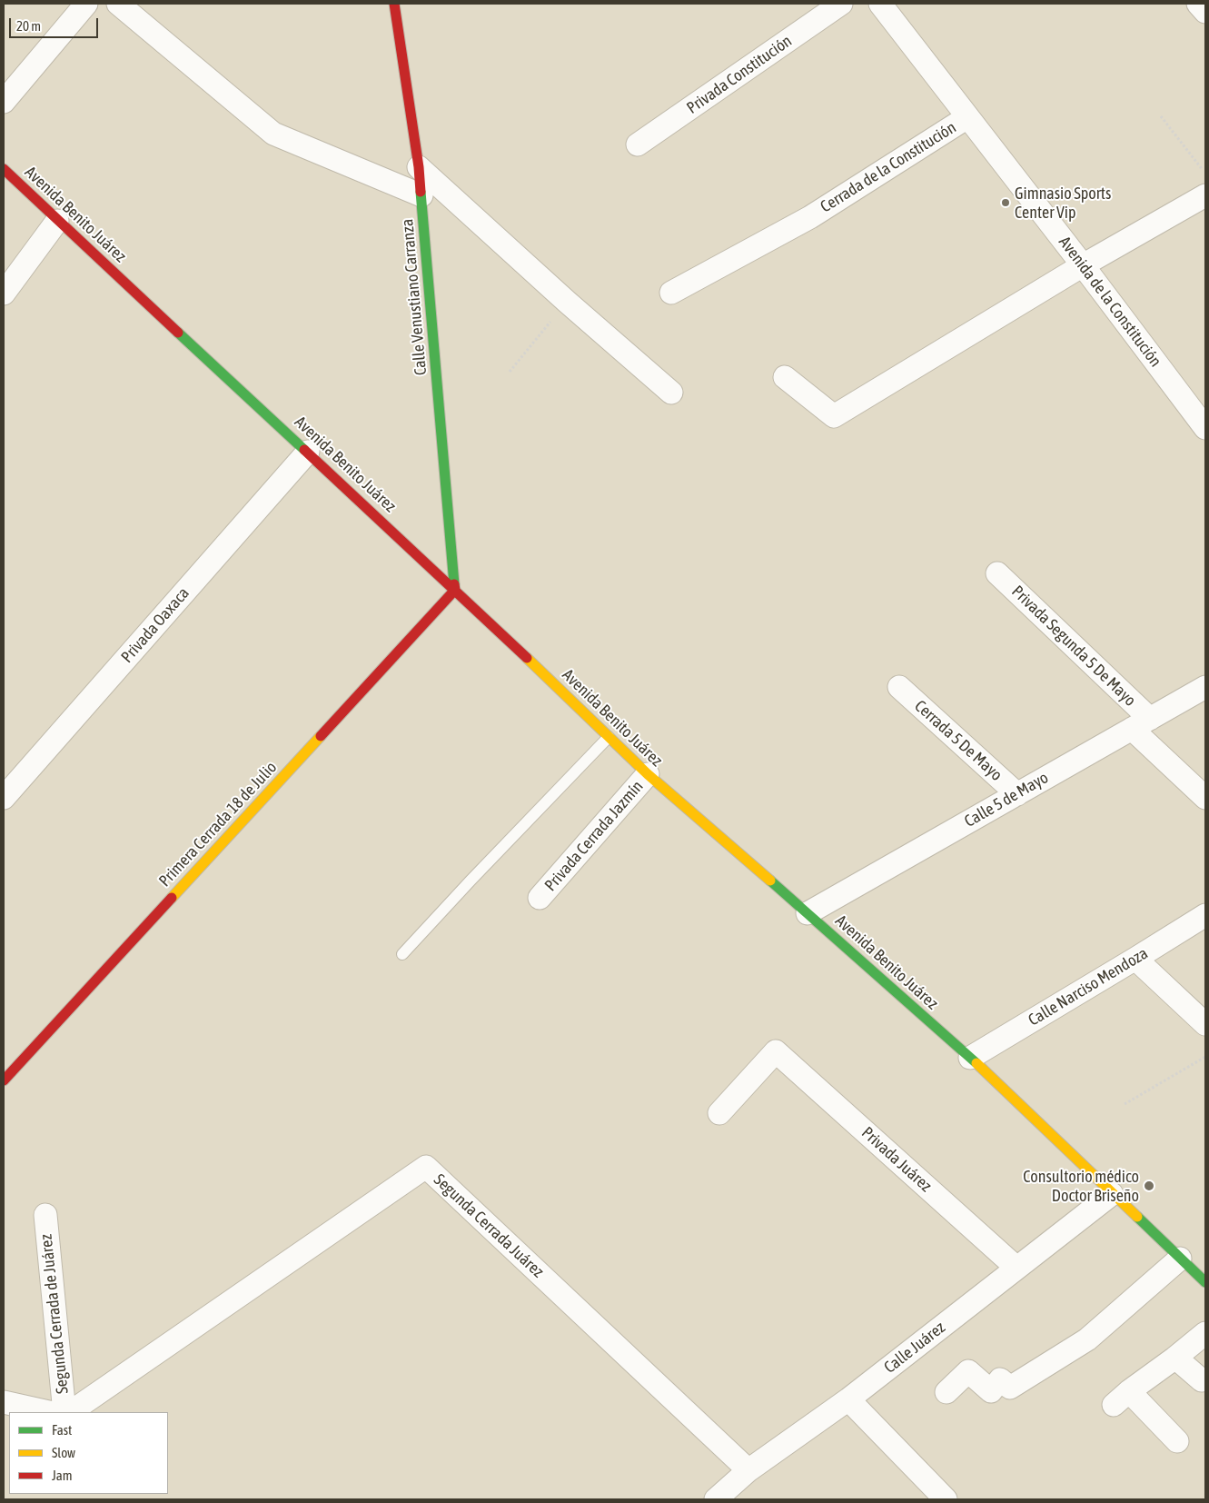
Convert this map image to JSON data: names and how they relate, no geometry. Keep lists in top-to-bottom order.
{
  "streets": {
    "main road": ["Avenida Benito Juárez", "Calle Venustiano Carranza", "Primera Cerrada 18 de Julio"],
    "street": [
      "Privada Constitución",
      "Cerrada de la Constitución",
      "Avenida de la Constitución",
      "Privada Oaxaca",
      "Privada Segunda 5 De Mayo",
      "Cerrada 5 De Mayo",
      "Calle 5 de Mayo",
      "Privada Cerrada Jazmín",
      "Calle Narciso Mendoza",
      "Privada Juárez",
      "Segunda Cerrada Juárez",
      "Segunda Cerrada de Juárez",
      "Calle Juárez"
    ]
  },
  "crossings": [
    ["Cerrada de la Constitución", "Avenida de la Constitución"],
    ["Avenida Benito Juárez", "Calle Venustiano Carranza"],
    ["Avenida Benito Juárez", "Privada Oaxaca"],
    ["Avenida Benito Juárez", "Calle 5 de Mayo"],
    ["Avenida Benito Juárez", "Primera Cerrada 18 de Julio"],
    ["Avenida Benito Juárez", "Privada Cerrada Jazmín"],
    ["Avenida Benito Juárez", "Calle Narciso Mendoza"],
    ["Avenida Benito Juárez", "Calle Juárez"],
    ["Calle Venustiano Carranza", "Primera Cerrada 18 de Julio"],
    ["Privada Segunda 5 De Mayo", "Calle 5 de Mayo"],
    ["Cerrada 5 De Mayo", "Calle 5 de Mayo"],
    ["Privada Juárez", "Calle Juárez"],
    ["Segunda Cerrada Juárez", "Calle Juárez"]
  ],
  "places": ["Gimnasio Sports Center Vip", "Consultorio médico Doctor Briseño"],
  "legend": ["Fast", "Slow", "Jam"],
  "scale_bar": "20 m"
}
